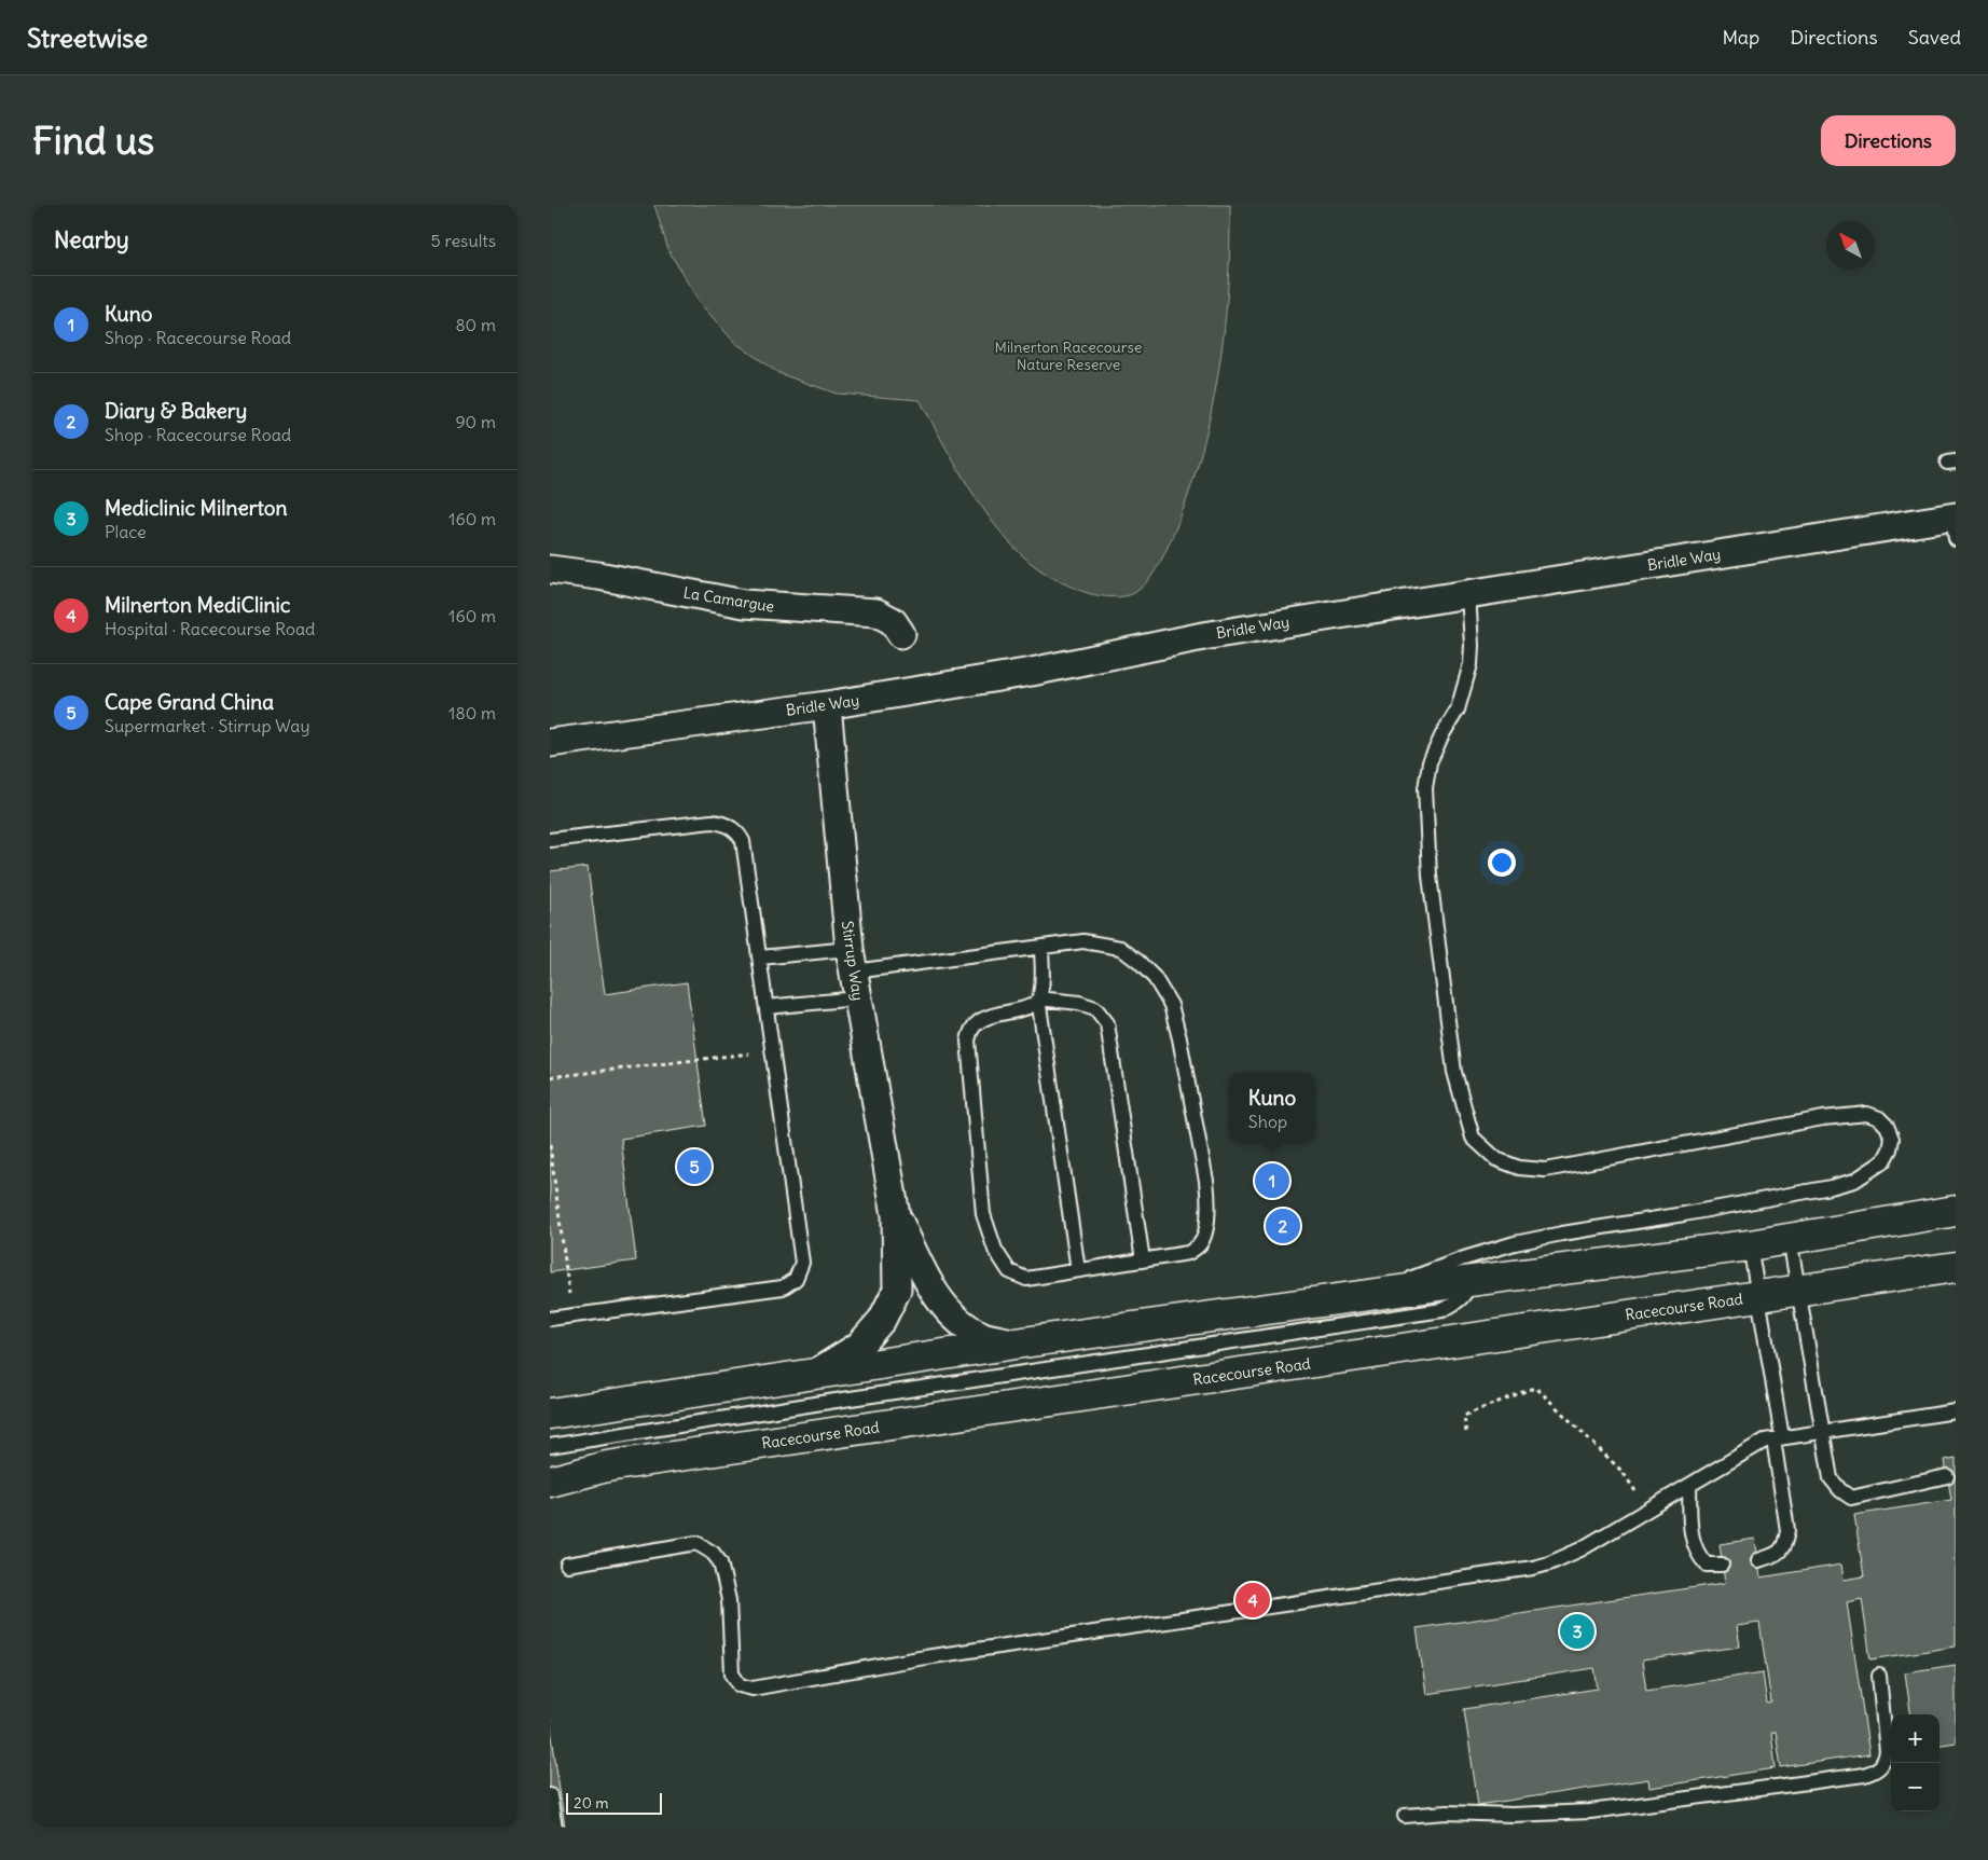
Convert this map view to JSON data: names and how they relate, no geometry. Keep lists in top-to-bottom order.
{
  "streets": {
    "main road": ["Racecourse Road"],
    "street": ["Bridle Way", "La Camargue", "Stirrup Way"]
  },
  "crossings": [
    ["Bridle Way", "Stirrup Way"]
  ],
  "parks": ["Milnerton Racecourse Nature Reserve"],
  "scale_bar": "20 m",
  "north": "top left",
  "page": {
    "header": "Streetwise",
    "nav": ["Map", "Directions", "Saved"],
    "buttons": "Directions",
    "title": "Find us",
    "heading": ["Nearby", "5 results"],
    "list": [
      {
        "mark": "1",
        "name": "Kuno",
        "note": "Shop · Racecourse Road",
        "value": "80 m"
      },
      {
        "mark": "2",
        "name": "Diary & Bakery",
        "note": "Shop · Racecourse Road",
        "value": "90 m"
      },
      {
        "mark": "3",
        "name": "Mediclinic Milnerton",
        "note": "Place",
        "value": "160 m"
      },
      {
        "mark": "4",
        "name": "Milnerton MediClinic",
        "note": "Hospital · Racecourse Road",
        "value": "160 m"
      },
      {
        "mark": "5",
        "name": "Cape Grand China",
        "note": "Supermarket · Stirrup Way",
        "value": "180 m"
      }
    ],
    "popup": ["Kuno", "Shop"],
    "pins": [
      "5",
      "1",
      "2",
      "4",
      "3"
    ],
    "map_buttons": ["+", "−"],
    "scale": "20 m"
  }
}
